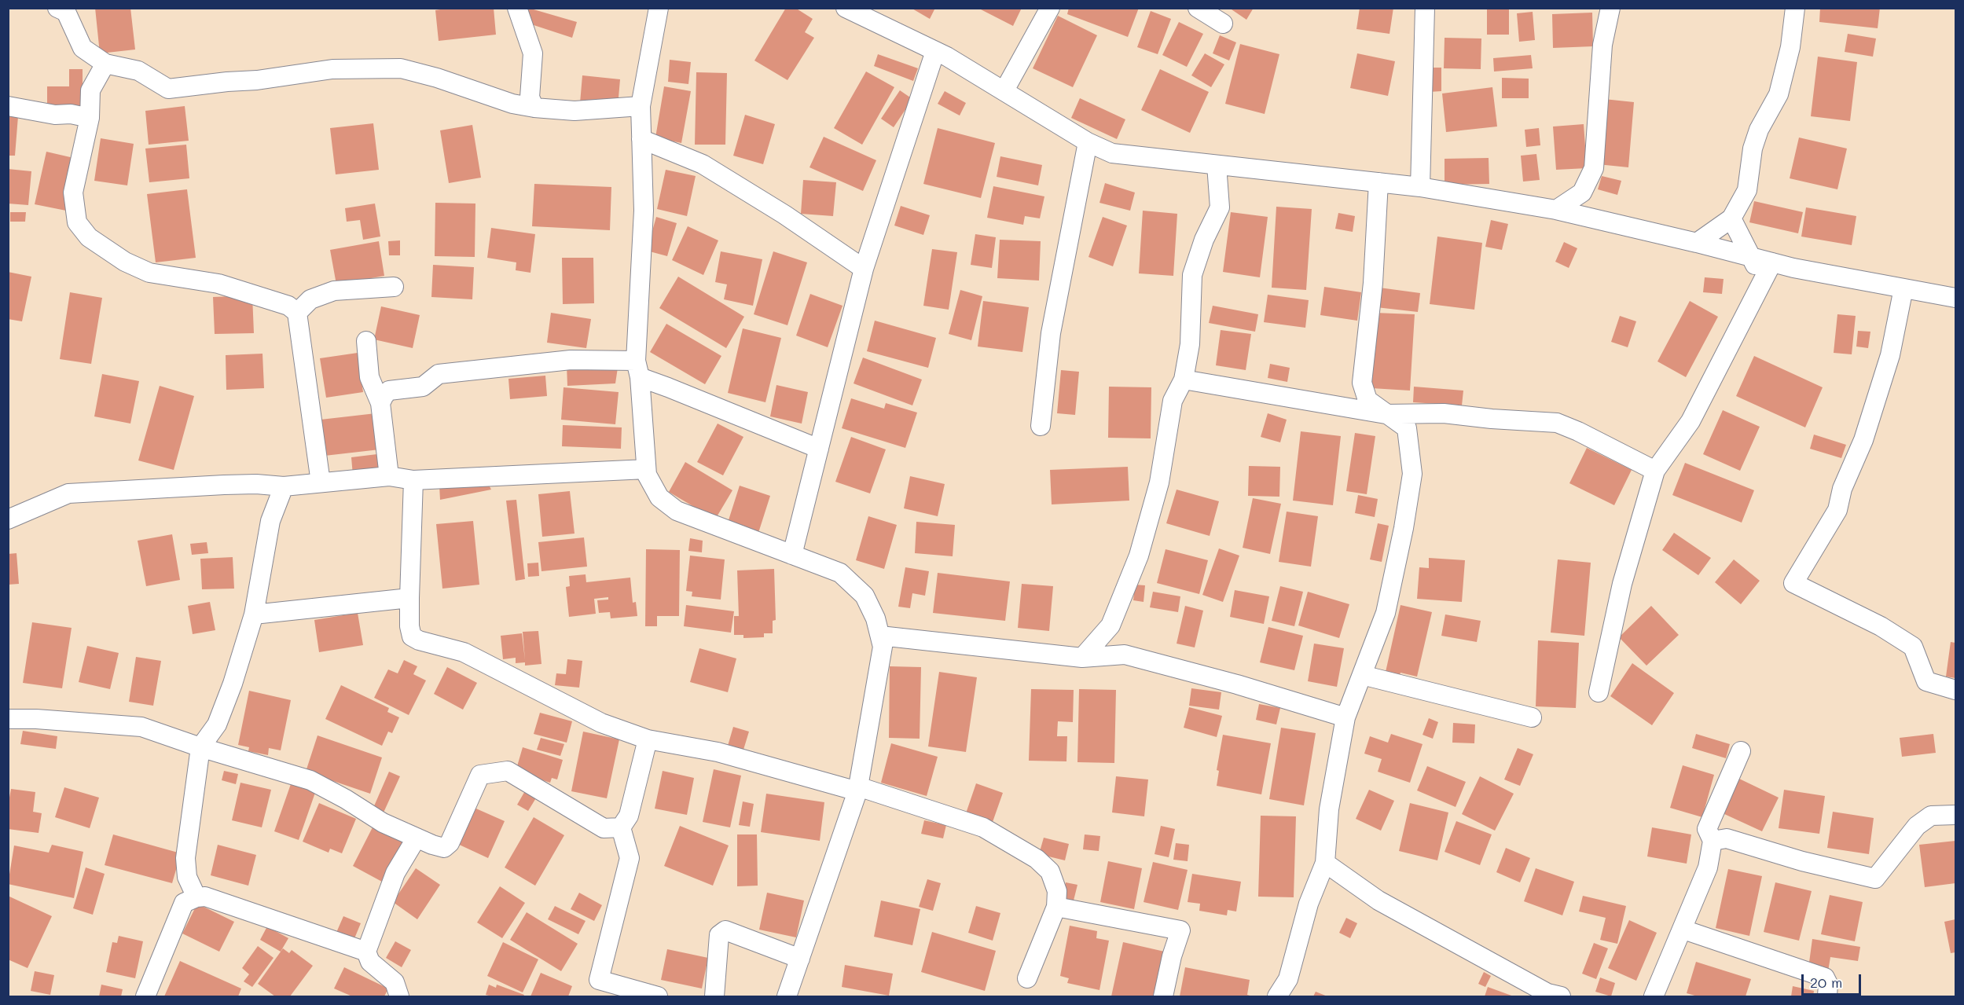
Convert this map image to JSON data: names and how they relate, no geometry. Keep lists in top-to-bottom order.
{
  "scale_bar": "20 m"
}
